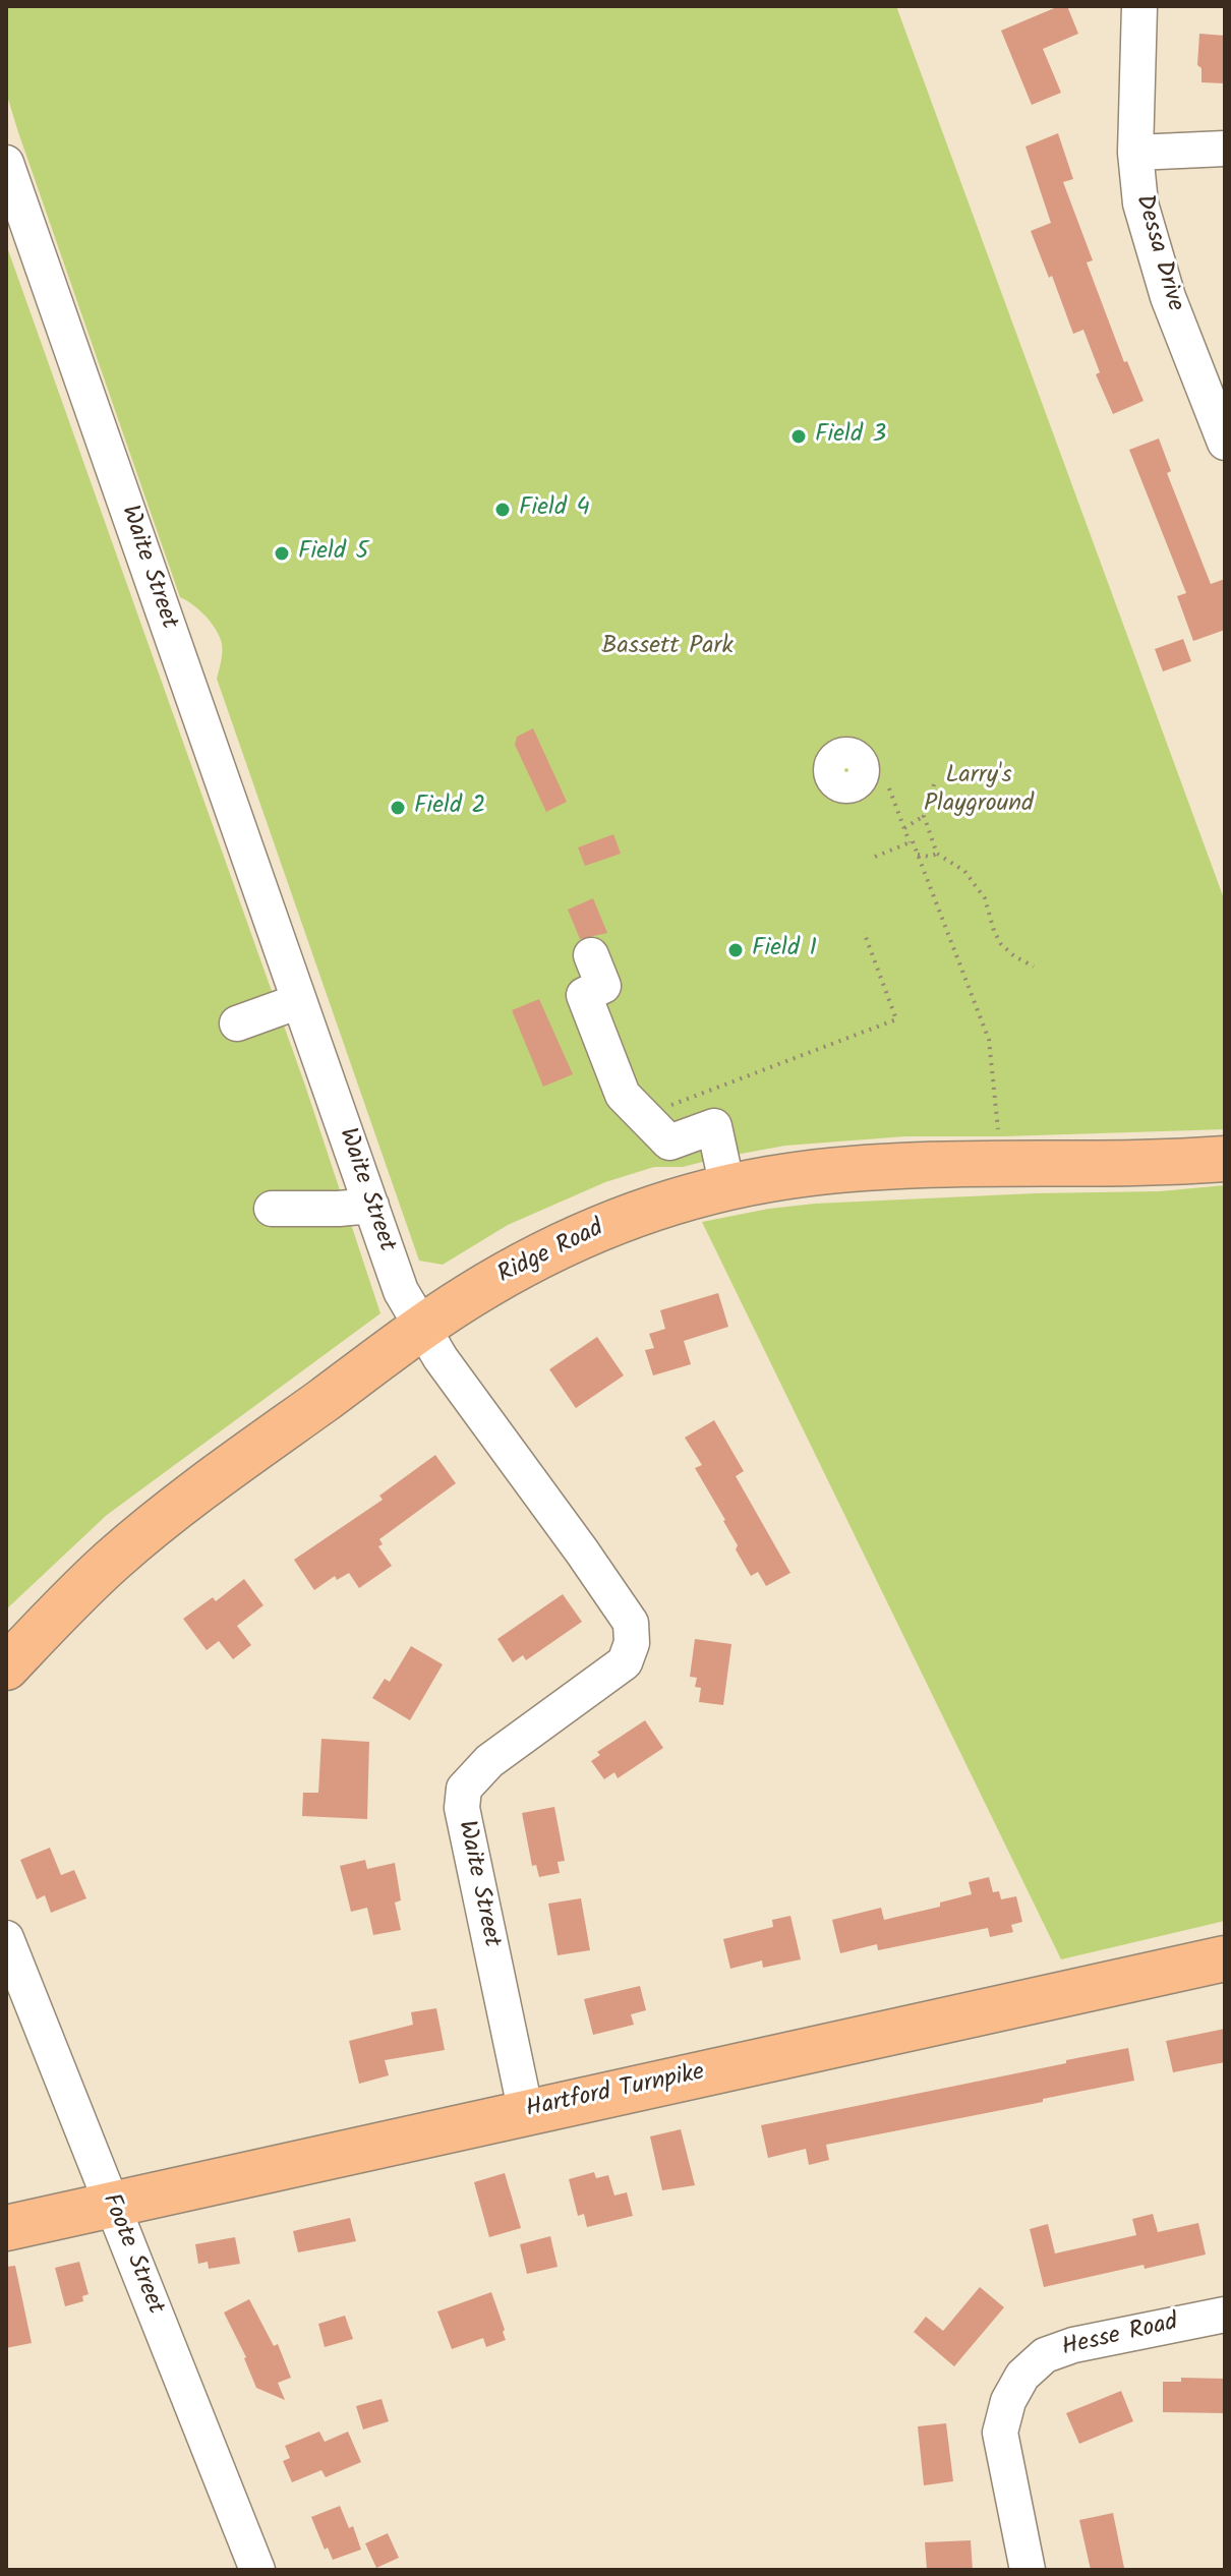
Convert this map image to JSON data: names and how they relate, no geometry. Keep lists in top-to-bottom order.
{
  "streets": {
    "main road": ["Ridge Road", "Hartford Turnpike"],
    "street": [
      "Dessa Drive",
      "Waite Street",
      "Foote Street",
      "Hesse Road"
    ]
  },
  "crossings": [
    ["Waite Street", "Ridge Road"],
    ["Waite Street", "Hartford Turnpike"],
    ["Hartford Turnpike", "Foote Street"]
  ],
  "parks": ["Bassett Park", "Larry's Playground"],
  "places": [
    "Field 3",
    "Field 4",
    "Field 5",
    "Field 2",
    "Field 1"
  ]
}
